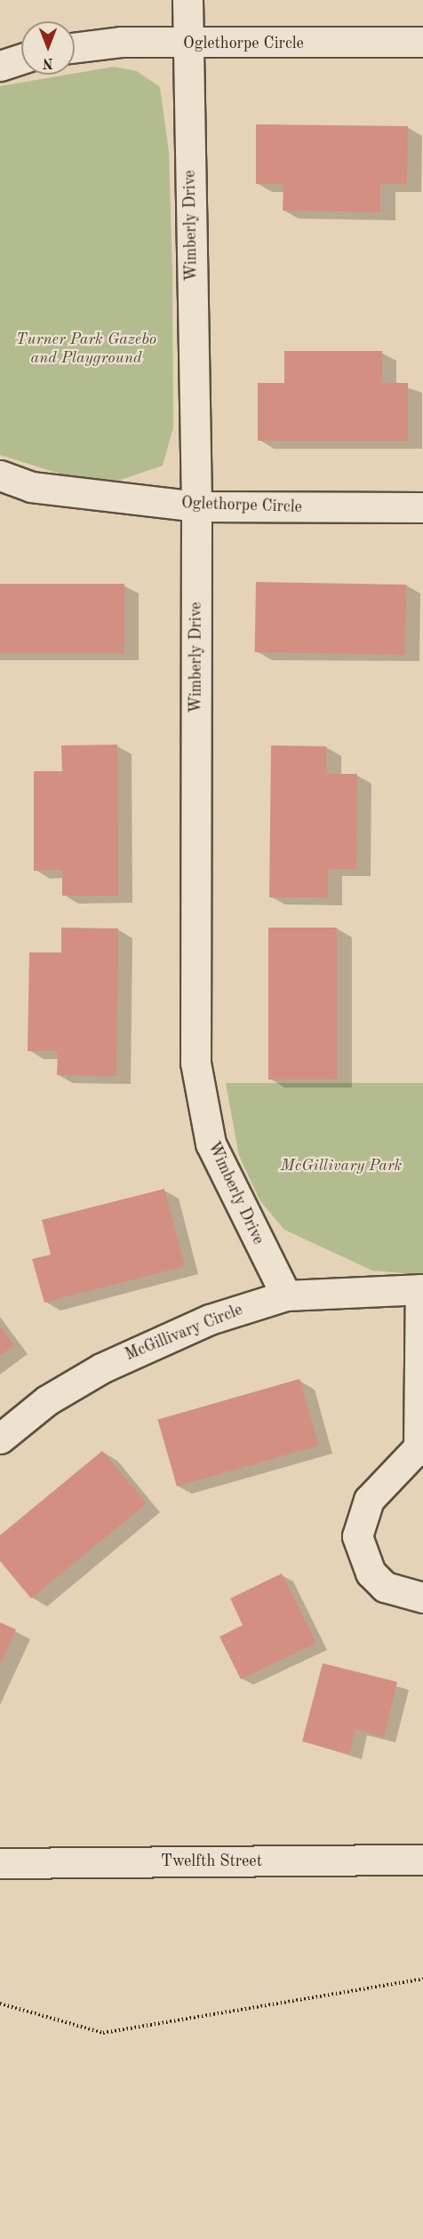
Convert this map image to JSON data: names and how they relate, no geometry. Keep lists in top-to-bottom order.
{
  "streets": {
    "street": [
      "Oglethorpe Circle",
      "Wimberly Drive",
      "McGillivary Circle",
      "Twelfth Street"
    ]
  },
  "crossings": [
    ["Oglethorpe Circle", "Wimberly Drive"],
    ["Wimberly Drive", "McGillivary Circle"]
  ],
  "parks": ["Turner Park Gazebo and Playground", "McGillivary Park"],
  "north": "bottom"
}
